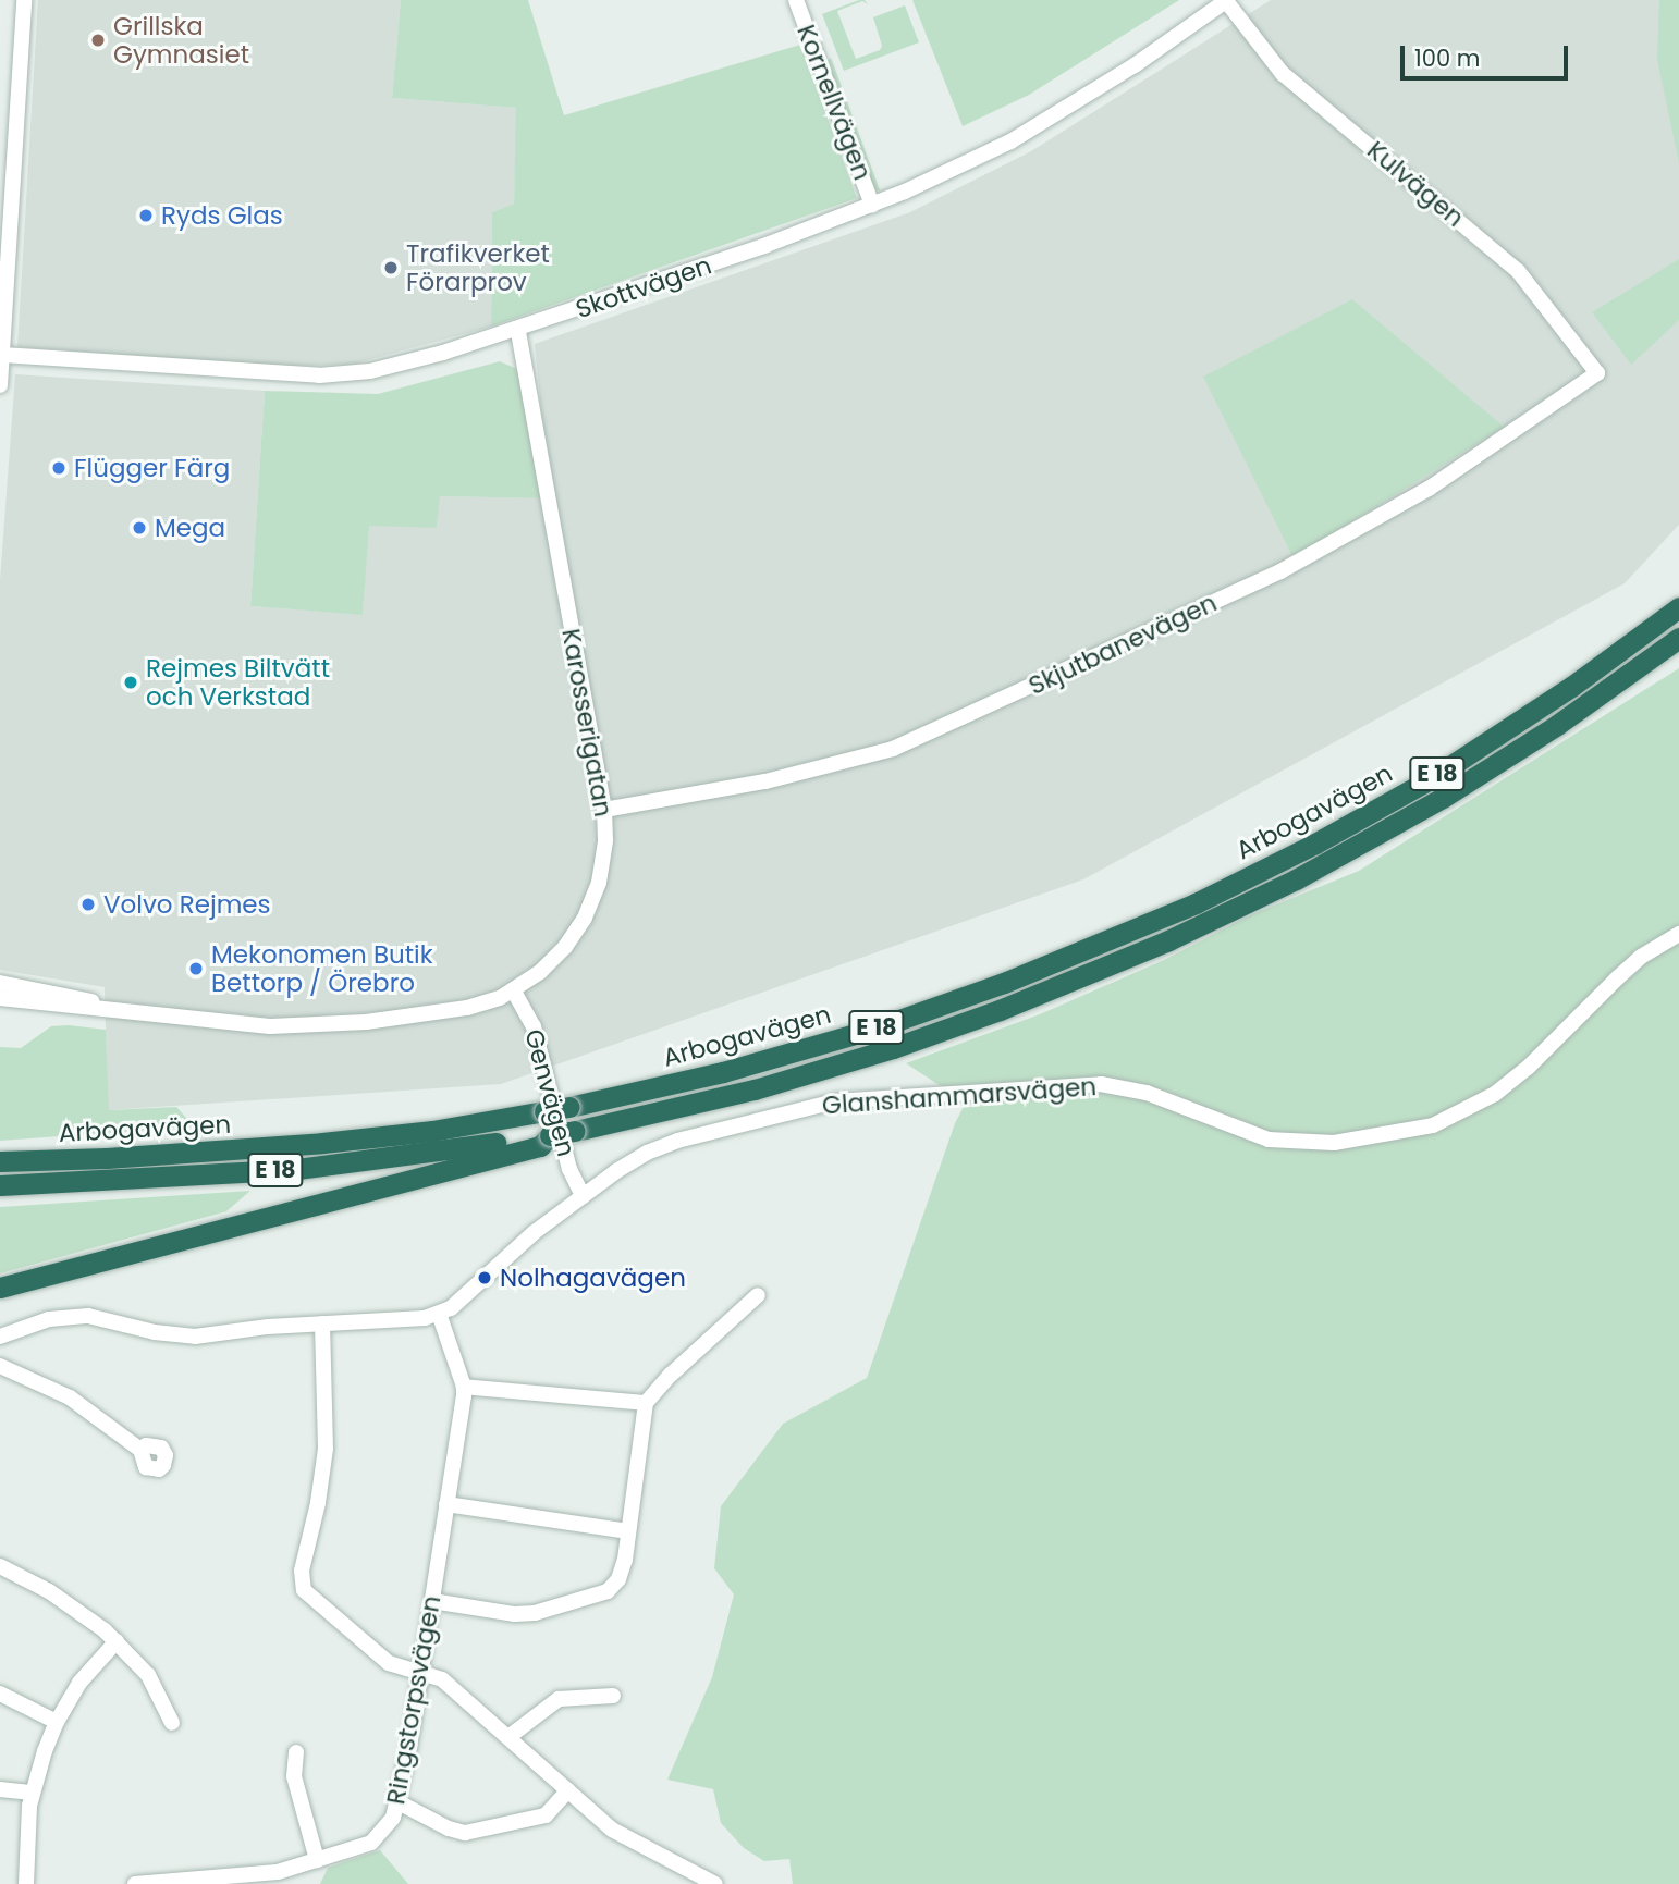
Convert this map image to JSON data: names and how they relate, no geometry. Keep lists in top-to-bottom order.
{
  "streets": {
    "highway": ["E 18", "Arbogavägen"],
    "street": [
      "Kornellvägen",
      "Kulvägen",
      "Skottvägen",
      "Skjutbanevägen",
      "Karosserigatan",
      "Genvägen",
      "Glanshammarsvägen",
      "Ringstorpsvägen"
    ]
  },
  "crossings": [
    ["Kornellvägen", "Skottvägen"],
    ["Kulvägen", "Skottvägen"],
    ["Kulvägen", "Skjutbanevägen"],
    ["Skottvägen", "Karosserigatan"],
    ["Skjutbanevägen", "Karosserigatan"],
    ["Karosserigatan", "Genvägen"],
    ["E 18", "Arbogavägen"],
    ["Genvägen", "Glanshammarsvägen"],
    ["Glanshammarsvägen", "Ringstorpsvägen"]
  ],
  "places": [
    "Grillska Gymnasiet",
    "Ryds Glas",
    "Trafikverket Förarprov",
    "Flügger Färg",
    "Mega",
    "Rejmes Biltvätt och Verkstad",
    "Volvo Rejmes",
    "Mekonomen Butik Bettorp / Örebro",
    "Nolhagavägen"
  ],
  "scale_bar": "100 m"
}
